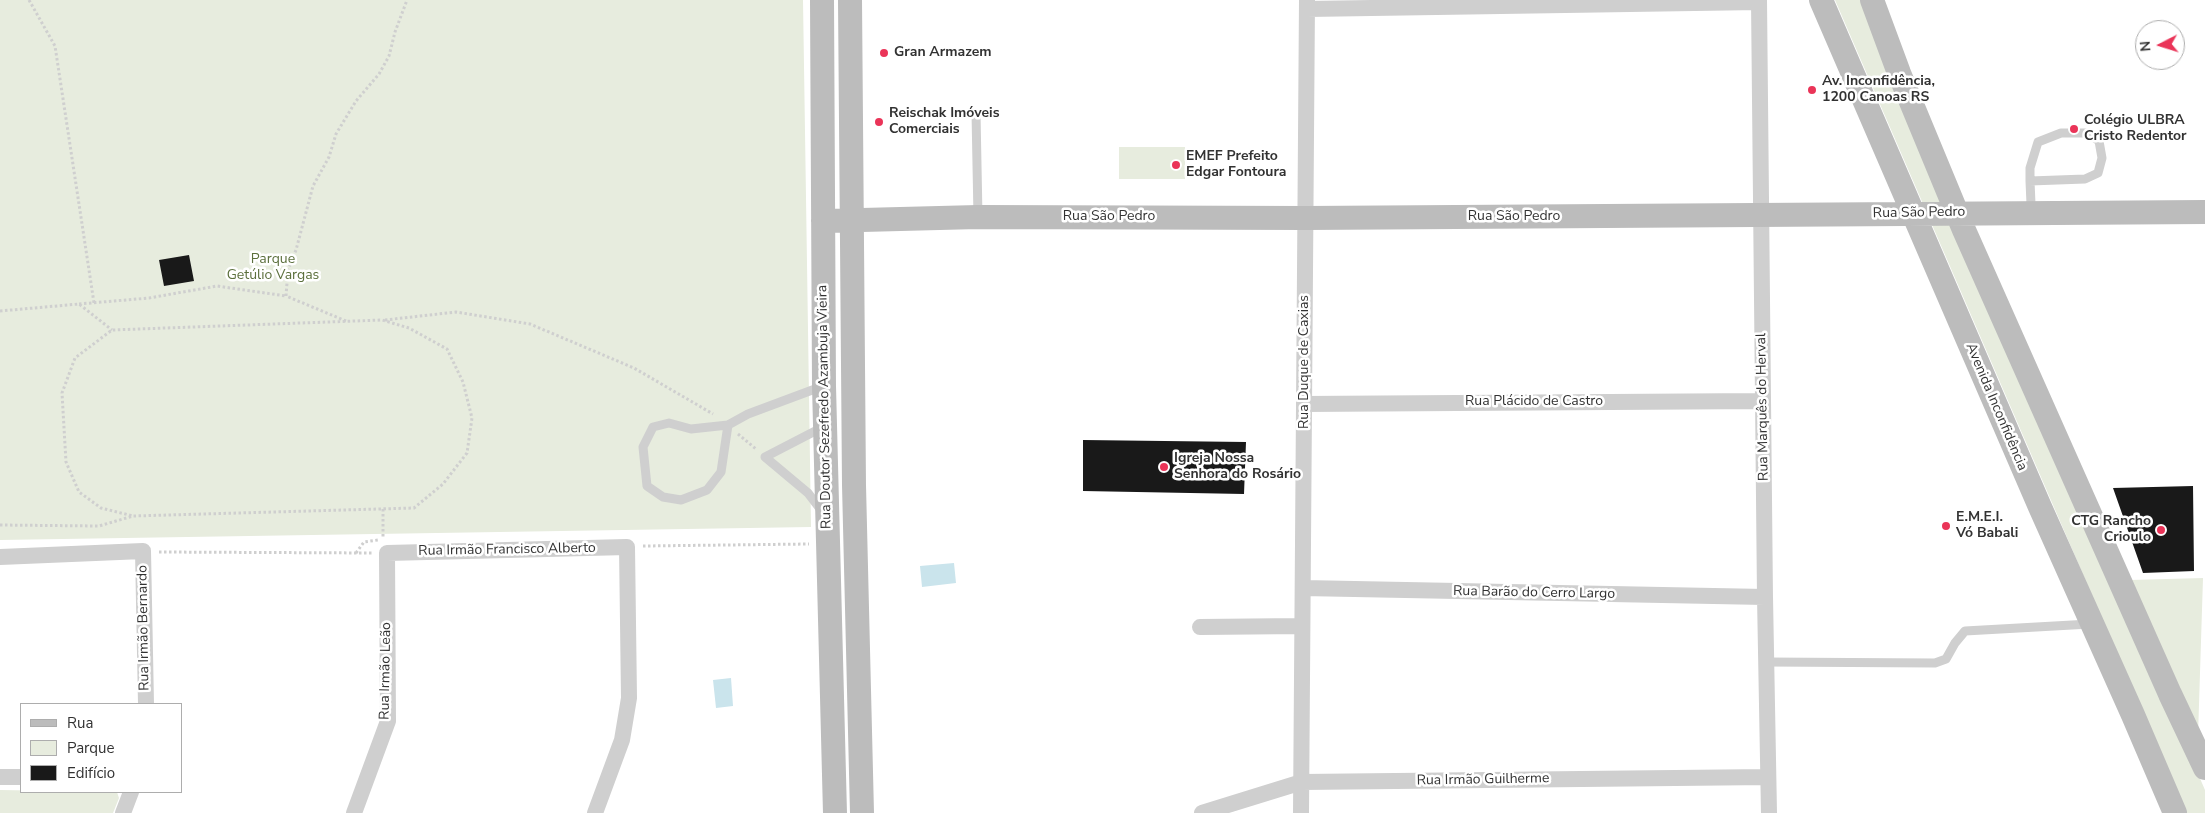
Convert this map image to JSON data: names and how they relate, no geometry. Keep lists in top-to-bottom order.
{
  "streets": {
    "street": [
      "Rua São Pedro",
      "Rua Duque de Caxias",
      "Rua Plácido de Castro",
      "Rua Doutor Sezefredo Azambuja Vieira",
      "Rua Marquês do Herval",
      "Avenida Inconfidência",
      "Rua Irmão Francisco Alberto",
      "Rua Barão do Cerro Largo",
      "Rua Irmão Bernardo",
      "Rua Irmão Leão",
      "Rua Irmão Guilherme"
    ]
  },
  "crossings": [
    ["Rua São Pedro", "Rua Duque de Caxias"],
    ["Rua São Pedro", "Rua Doutor Sezefredo Azambuja Vieira"],
    ["Rua São Pedro", "Rua Marquês do Herval"],
    ["Rua São Pedro", "Avenida Inconfidência"],
    ["Rua Duque de Caxias", "Rua Plácido de Castro"],
    ["Rua Duque de Caxias", "Rua Barão do Cerro Largo"],
    ["Rua Duque de Caxias", "Rua Irmão Guilherme"],
    ["Rua Plácido de Castro", "Rua Marquês do Herval"],
    ["Rua Marquês do Herval", "Rua Barão do Cerro Largo"],
    ["Rua Marquês do Herval", "Rua Irmão Guilherme"],
    ["Rua Irmão Francisco Alberto", "Rua Irmão Leão"]
  ],
  "parks": ["Parque Getúlio Vargas"],
  "places": [
    "Gran Armazem",
    "Av. Inconfidência, 1200 Canoas RS",
    "Reischak Imóveis Comerciais",
    "Colégio ULBRA Cristo Redentor",
    "EMEF Prefeito Edgar Fontoura",
    "Igreja Nossa Senhora do Rosário",
    "E.M.E.I. Vó Babali",
    "CTG Rancho Crioulo"
  ],
  "legend": ["Rua", "Parque", "Edifício"],
  "north": "left"
}
